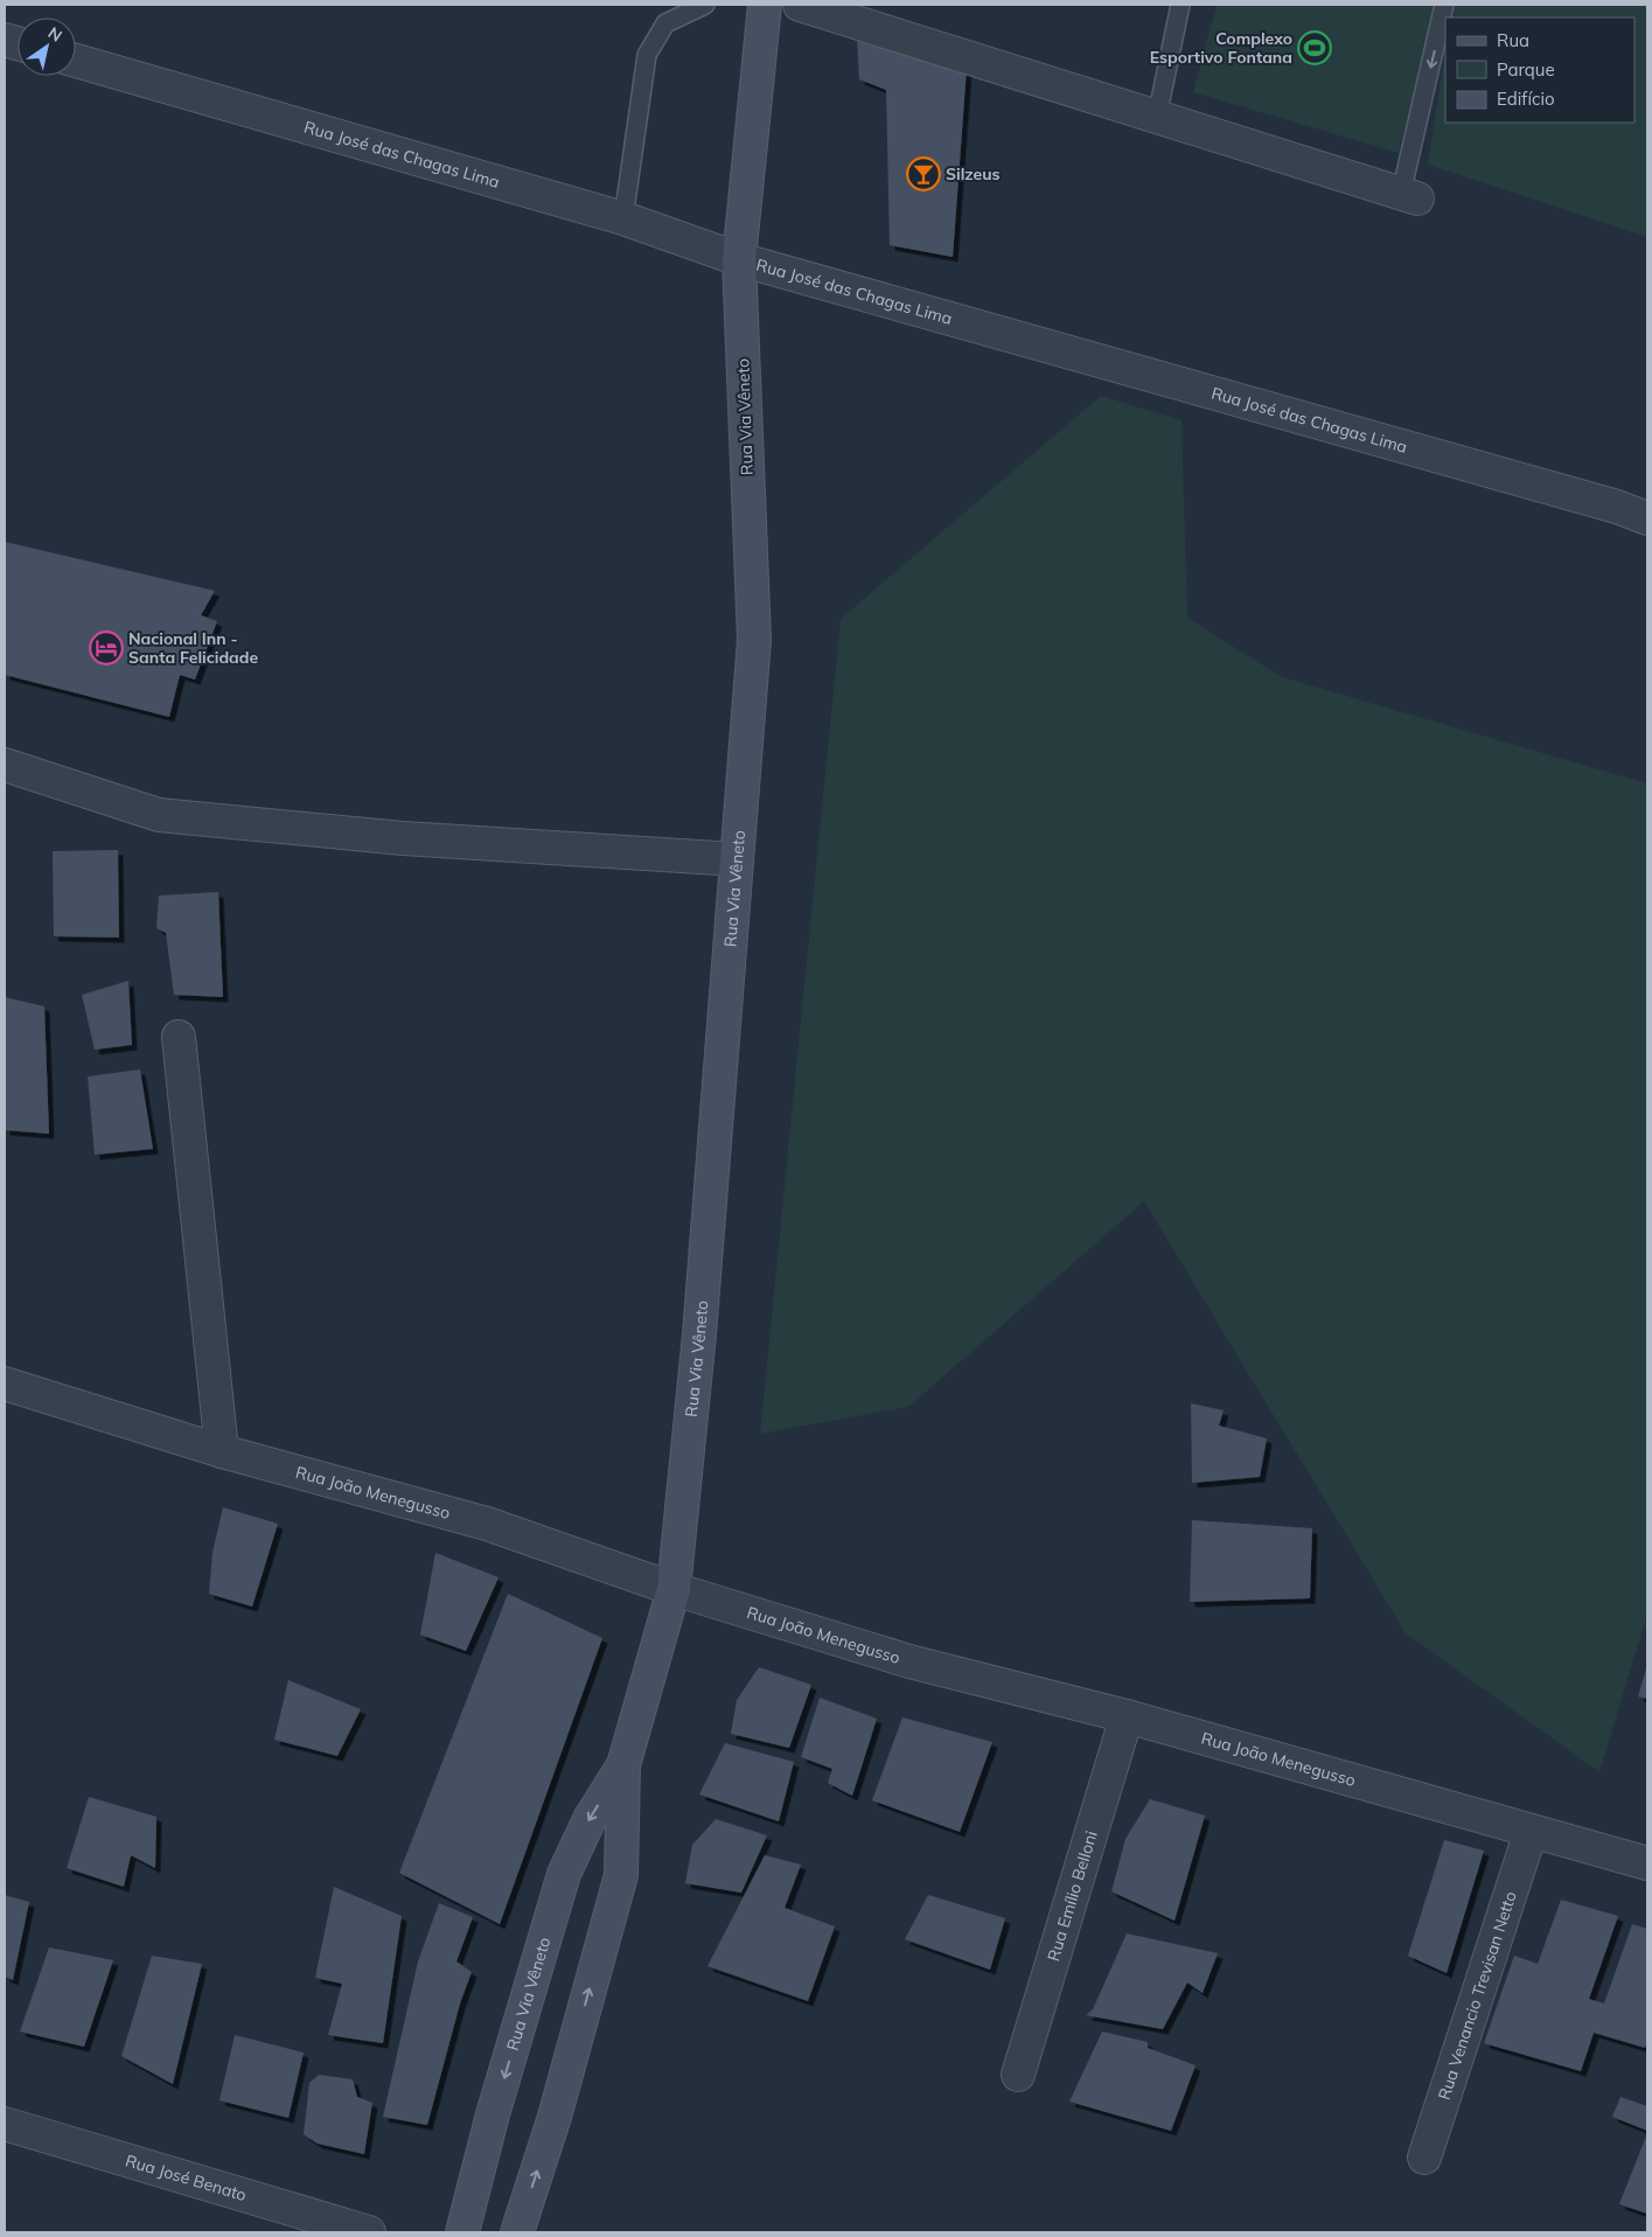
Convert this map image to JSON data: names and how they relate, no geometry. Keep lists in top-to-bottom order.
{
  "streets": {
    "main road": ["Rua Via Vêneto"],
    "street": [
      "Rua José das Chagas Lima",
      "Rua João Menegusso",
      "Rua Emílio Belloni",
      "Rua Venancio Trevisan Netto",
      "Rua José Benato"
    ]
  },
  "crossings": [
    ["Rua José das Chagas Lima", "Rua Via Vêneto"],
    ["Rua Via Vêneto", "Rua João Menegusso"],
    ["Rua João Menegusso", "Rua Emílio Belloni"],
    ["Rua João Menegusso", "Rua Venancio Trevisan Netto"]
  ],
  "places": {
    "sports": ["Complexo Esportivo Fontana"],
    "bar": ["Silzeus"],
    "hotel": ["Nacional Inn - Santa Felicidade"]
  },
  "legend": ["Rua", "Parque", "Edifício"],
  "north": "top right"
}
